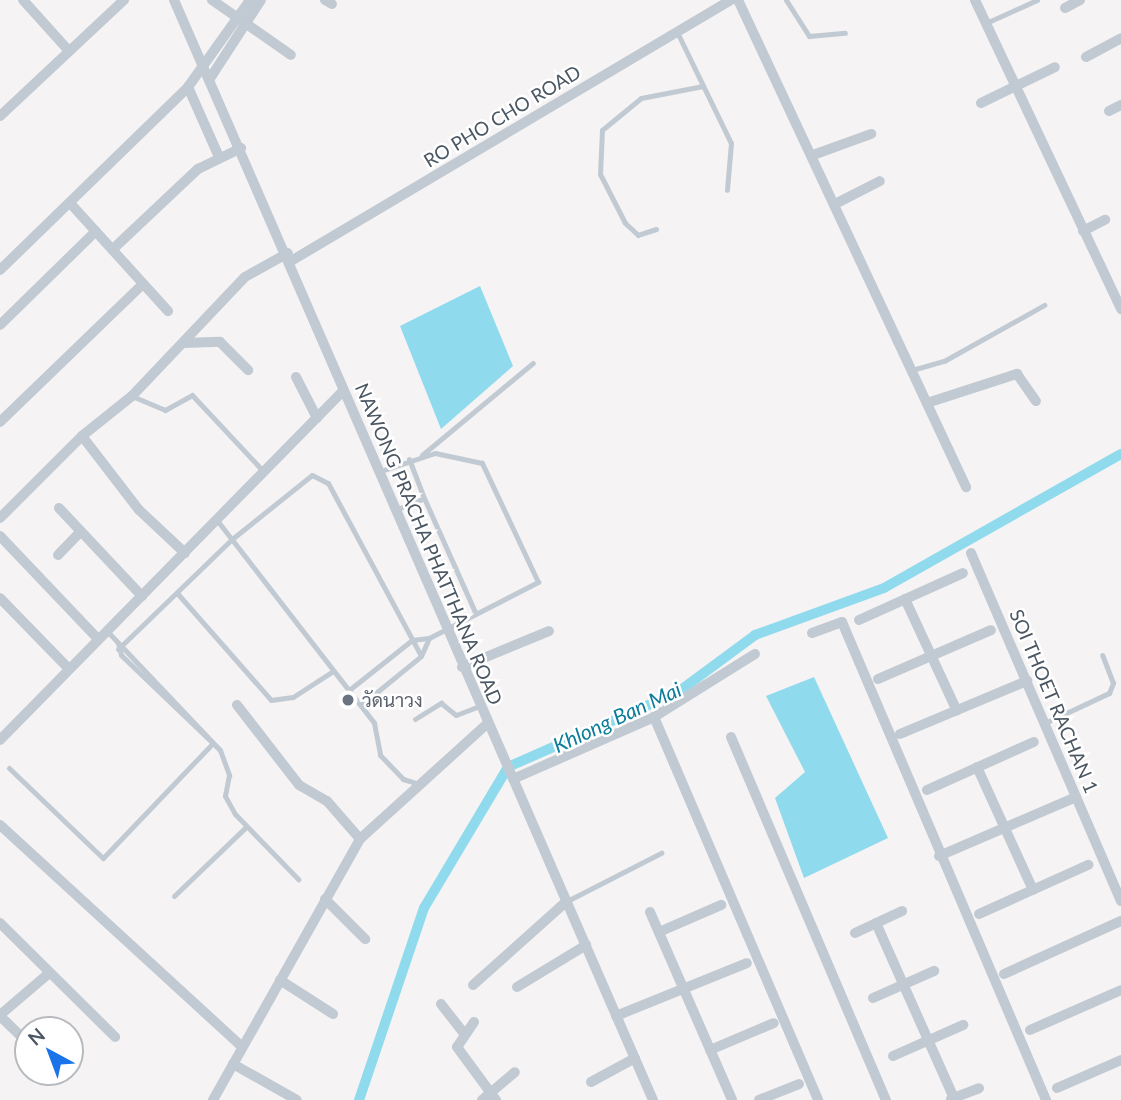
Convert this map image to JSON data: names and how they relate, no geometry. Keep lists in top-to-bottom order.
{
  "streets": {
    "street": ["RO PHO CHO ROAD", "NAWONG PRACHA PHATTHANA ROAD", "SOI THOET RACHAN 1"]
  },
  "crossings": [
    ["RO PHO CHO ROAD", "NAWONG PRACHA PHATTHANA ROAD"]
  ],
  "water": ["Khlong Ban Mai"],
  "places": ["วัดนาวง"],
  "north": "top left"
}
